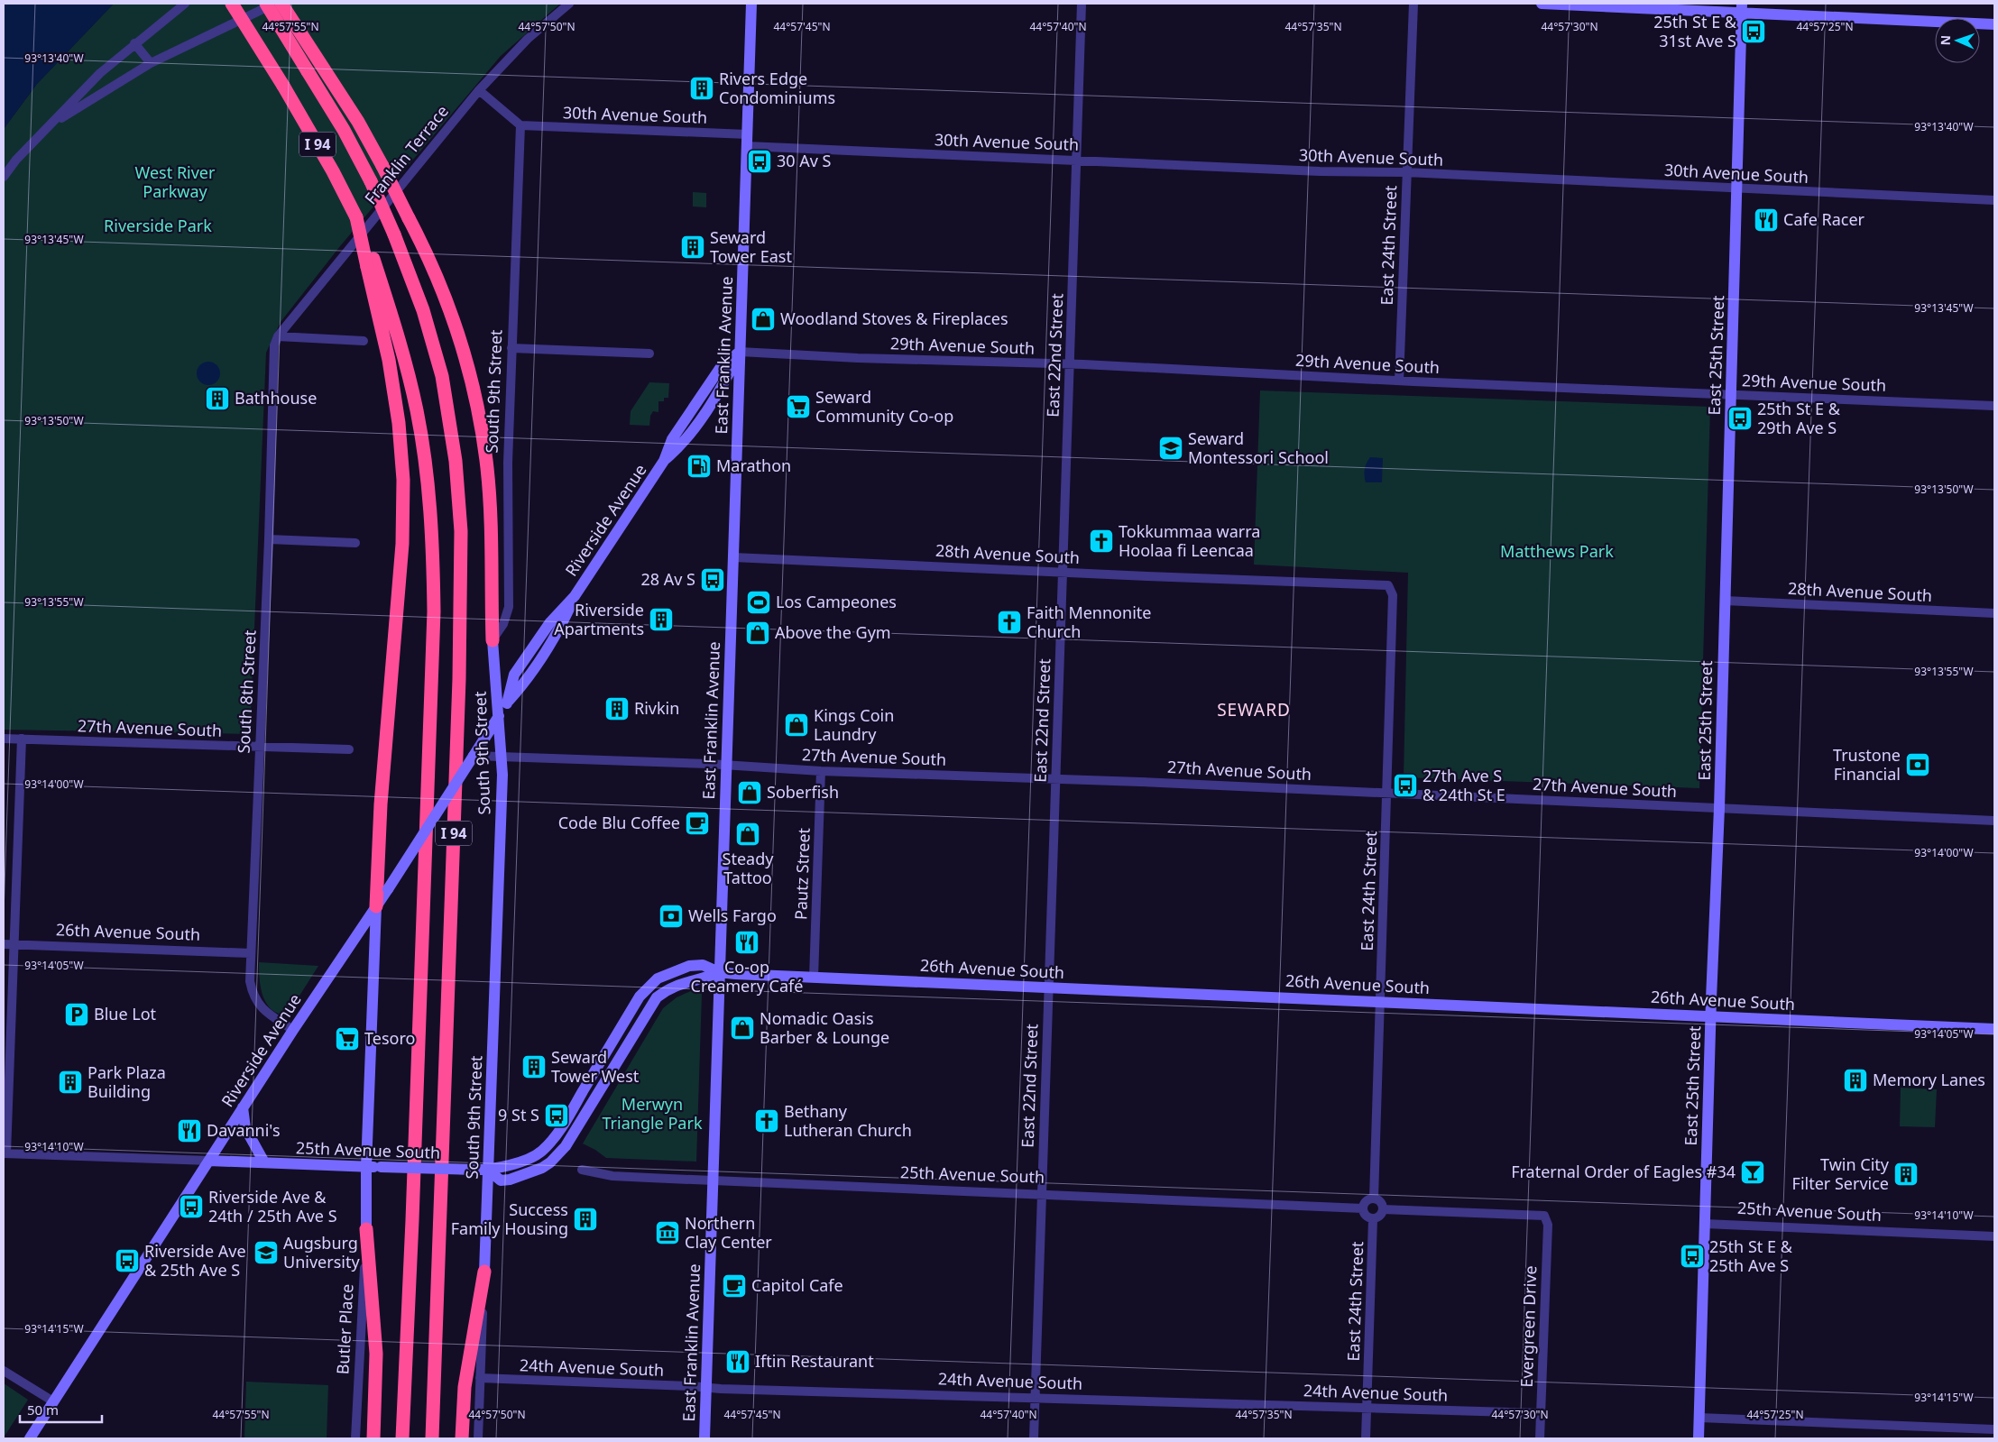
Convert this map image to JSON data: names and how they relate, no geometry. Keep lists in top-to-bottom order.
{
  "streets": {
    "highway": ["I 94"],
    "street": [
      "30th Avenue South",
      "Franklin Terrace",
      "East 24th Street",
      "29th Avenue South",
      "East Franklin Avenue",
      "East 22nd Street",
      "East 25th Street",
      "South 9th Street",
      "Riverside Avenue",
      "28th Avenue South",
      "South 8th Street",
      "27th Avenue South",
      "Pautz Street",
      "26th Avenue South",
      "25th Avenue South",
      "Evergreen Drive",
      "Butler Place",
      "24th Avenue South"
    ]
  },
  "crossings": [
    ["30th Avenue South", "East 24th Street"],
    ["30th Avenue South", "East Franklin Avenue"],
    ["30th Avenue South", "East 22nd Street"],
    ["30th Avenue South", "East 25th Street"],
    ["30th Avenue South", "South 9th Street"],
    ["Franklin Terrace", "South 8th Street"],
    ["East 24th Street", "29th Avenue South"],
    ["East 24th Street", "28th Avenue South"],
    ["East 24th Street", "27th Avenue South"],
    ["East 24th Street", "26th Avenue South"],
    ["East 24th Street", "25th Avenue South"],
    ["East 24th Street", "Evergreen Drive"],
    ["East 24th Street", "24th Avenue South"],
    ["29th Avenue South", "East Franklin Avenue"],
    ["29th Avenue South", "East 22nd Street"],
    ["29th Avenue South", "East 25th Street"],
    ["29th Avenue South", "Riverside Avenue"],
    ["East Franklin Avenue", "Riverside Avenue"],
    ["East Franklin Avenue", "28th Avenue South"],
    ["East Franklin Avenue", "27th Avenue South"],
    ["East Franklin Avenue", "26th Avenue South"],
    ["East Franklin Avenue", "25th Avenue South"],
    ["East Franklin Avenue", "24th Avenue South"],
    ["East 22nd Street", "28th Avenue South"],
    ["East 22nd Street", "27th Avenue South"],
    ["East 22nd Street", "26th Avenue South"],
    ["East 22nd Street", "25th Avenue South"],
    ["East 22nd Street", "24th Avenue South"],
    ["East 25th Street", "28th Avenue South"],
    ["East 25th Street", "27th Avenue South"],
    ["East 25th Street", "26th Avenue South"],
    ["East 25th Street", "25th Avenue South"],
    ["South 9th Street", "Riverside Avenue"],
    ["South 9th Street", "27th Avenue South"],
    ["South 9th Street", "26th Avenue South"],
    ["South 9th Street", "25th Avenue South"],
    ["South 9th Street", "24th Avenue South"],
    ["Riverside Avenue", "South 8th Street"],
    ["Riverside Avenue", "27th Avenue South"],
    ["Riverside Avenue", "25th Avenue South"],
    ["Riverside Avenue", "Butler Place"],
    ["South 8th Street", "27th Avenue South"],
    ["South 8th Street", "26th Avenue South"],
    ["27th Avenue South", "Pautz Street"],
    ["Pautz Street", "26th Avenue South"],
    ["26th Avenue South", "25th Avenue South"],
    ["25th Avenue South", "Evergreen Drive"],
    ["25th Avenue South", "Butler Place"],
    ["Evergreen Drive", "24th Avenue South"]
  ],
  "districts": ["SEWARD"],
  "parks": [
    "West River Parkway",
    "Riverside Park",
    "Matthews Park",
    "Merwyn Triangle Park"
  ],
  "places": {
    "bus stop": [
      "25th St E & 31st Ave S",
      "30 Av S",
      "25th St E & 29th Ave S",
      "28 Av S",
      "27th Ave S & 24th St E",
      "9 St S",
      "Riverside Ave & 24th / 25th Ave S",
      "25th St E & 25th Ave S",
      "Riverside Ave & 25th Ave S"
    ],
    "building": [
      "Rivers Edge Condominiums",
      "Seward Tower East",
      "Bathhouse",
      "Riverside Apartments",
      "Rivkin",
      "Seward Tower West",
      "Memory Lanes",
      "Park Plaza Building",
      "Twin City Filter Service",
      "Success Family Housing"
    ],
    "restaurant": [
      "Cafe Racer",
      "Co-op Creamery Café",
      "Davanni's",
      "Iftin Restaurant"
    ],
    "shop": [
      "Woodland Stoves & Fireplaces",
      "Above the Gym",
      "Kings Coin Laundry",
      "Soberfish",
      "Steady Tattoo",
      "Nomadic Oasis Barber & Lounge"
    ],
    "supermarket": ["Seward Community Co-op", "Tesoro"],
    "school or university": ["Seward Montessori School", "Augsburg University"],
    "fuel station": ["Marathon"],
    "church": ["Tokkummaa warra Hoolaa fi Leencaa", "Faith Mennonite Church", "Bethany Lutheran Church"],
    "sports": ["Los Campeones"],
    "bank": ["Trustone Financial", "Wells Fargo"],
    "cafe": ["Code Blu Coffee", "Capitol Cafe"],
    "parking": ["Blue Lot"],
    "bar": ["Fraternal Order of Eagles #34"],
    "museum": ["Northern Clay Center"]
  },
  "scale_bar": "50 m",
  "north": "left",
  "coordinates": [
    "44°57'55\"N",
    "44°57'50\"N",
    "44°57'45\"N",
    "44°57'40\"N",
    "44°57'35\"N",
    "44°57'30\"N",
    "44°57'25\"N",
    "93°13'40\"W",
    "93°13'45\"W",
    "93°13'50\"W",
    "93°13'55\"W",
    "93°14'00\"W",
    "93°14'05\"W",
    "93°14'10\"W",
    "93°14'15\"W"
  ]
}
